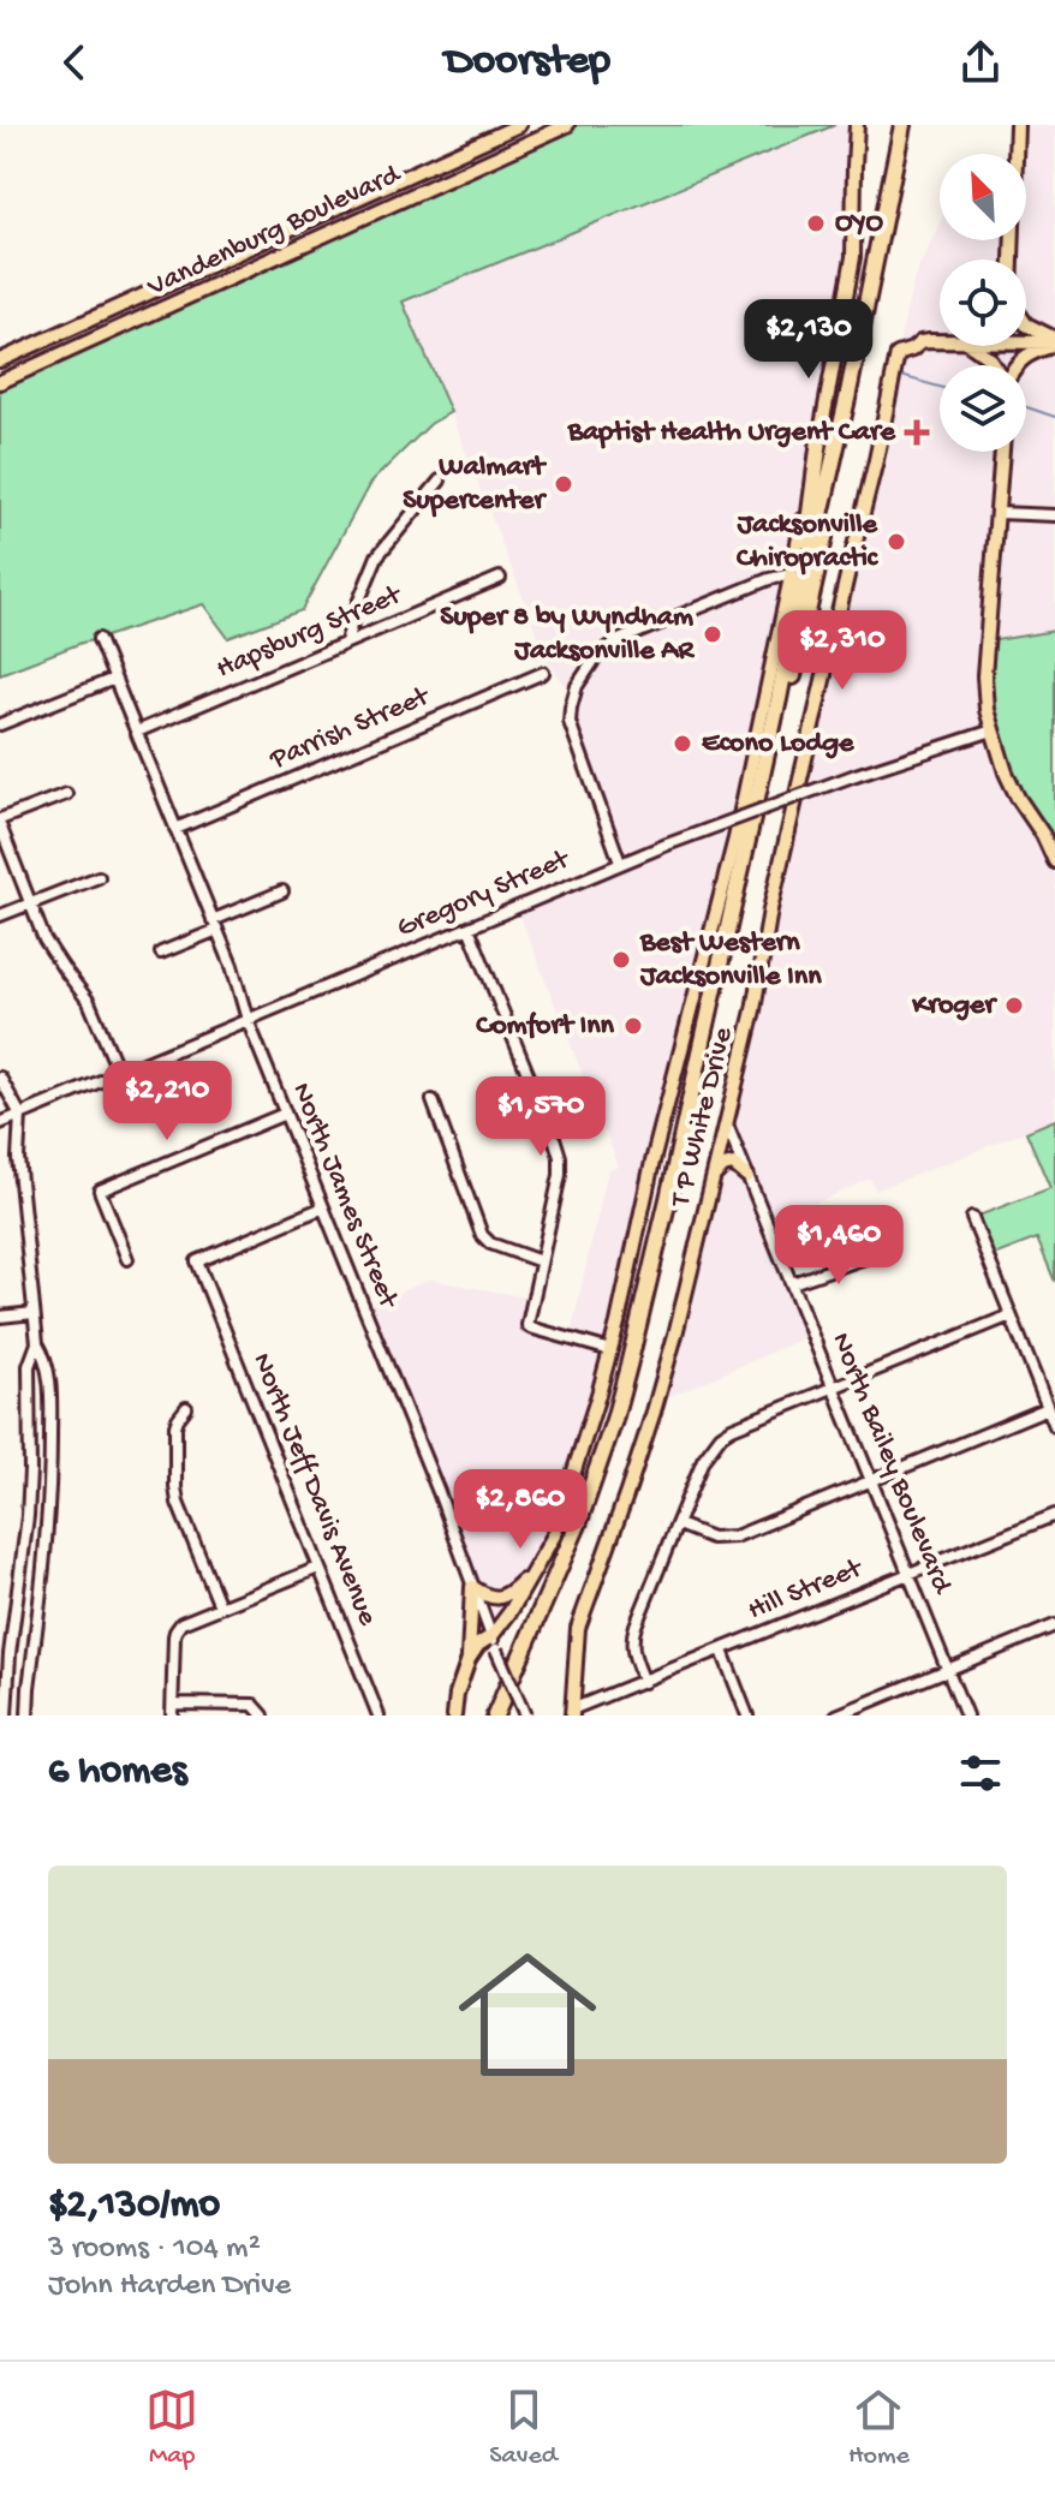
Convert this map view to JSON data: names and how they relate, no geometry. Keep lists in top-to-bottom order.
{
  "streets": {
    "main road": ["Vandenburg Boulevard", "T P White Drive"],
    "street": [
      "Hapsburg Street",
      "Parrish Street",
      "Gregory Street",
      "North James Street",
      "North Bailey Boulevard",
      "North Jeff Davis Avenue",
      "Hill Street"
    ]
  },
  "crossings": [
    ["Hapsburg Street", "North James Street"],
    ["Parrish Street", "North James Street"],
    ["Gregory Street", "North James Street"],
    ["T P White Drive", "North Bailey Boulevard"],
    ["T P White Drive", "Hill Street"],
    ["North James Street", "North Jeff Davis Avenue"],
    ["North Bailey Boulevard", "Hill Street"]
  ],
  "places": {
    "other": [
      "OYO",
      "Walmart Supercenter",
      "Jacksonville Chiropractic",
      "Super 8 by Wyndham Jacksonville AR",
      "Econo Lodge",
      "Best Western Jacksonville Inn",
      "Kroger",
      "Comfort Inn"
    ],
    "health": ["Baptist Health Urgent Care"]
  },
  "north": "top left",
  "page": {
    "header": "Doorstep",
    "price": [
      "$2,130",
      "$2,310",
      "$2,210",
      "$1,570",
      "$1,460",
      "$2,860"
    ],
    "heading": "6 homes",
    "list": [
      {
        "name": "$2,130/mo",
        "note": "3 rooms · 104 m² · John Harden Drive"
      }
    ],
    "tabs": ["Map", "Saved", "Home"]
  }
}
